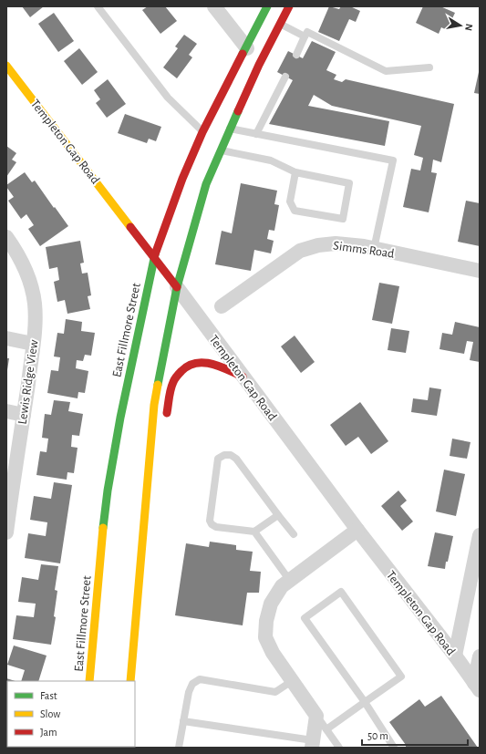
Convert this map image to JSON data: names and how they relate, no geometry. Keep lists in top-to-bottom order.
{
  "streets": {
    "main road": ["Templeton Gap Road", "East Fillmore Street"],
    "street": ["Simms Road", "Lewis Ridge View"]
  },
  "crossings": [
    ["Templeton Gap Road", "East Fillmore Street"]
  ],
  "legend": ["Fast", "Slow", "Jam"],
  "scale_bar": "50 m",
  "north": "right"
}
